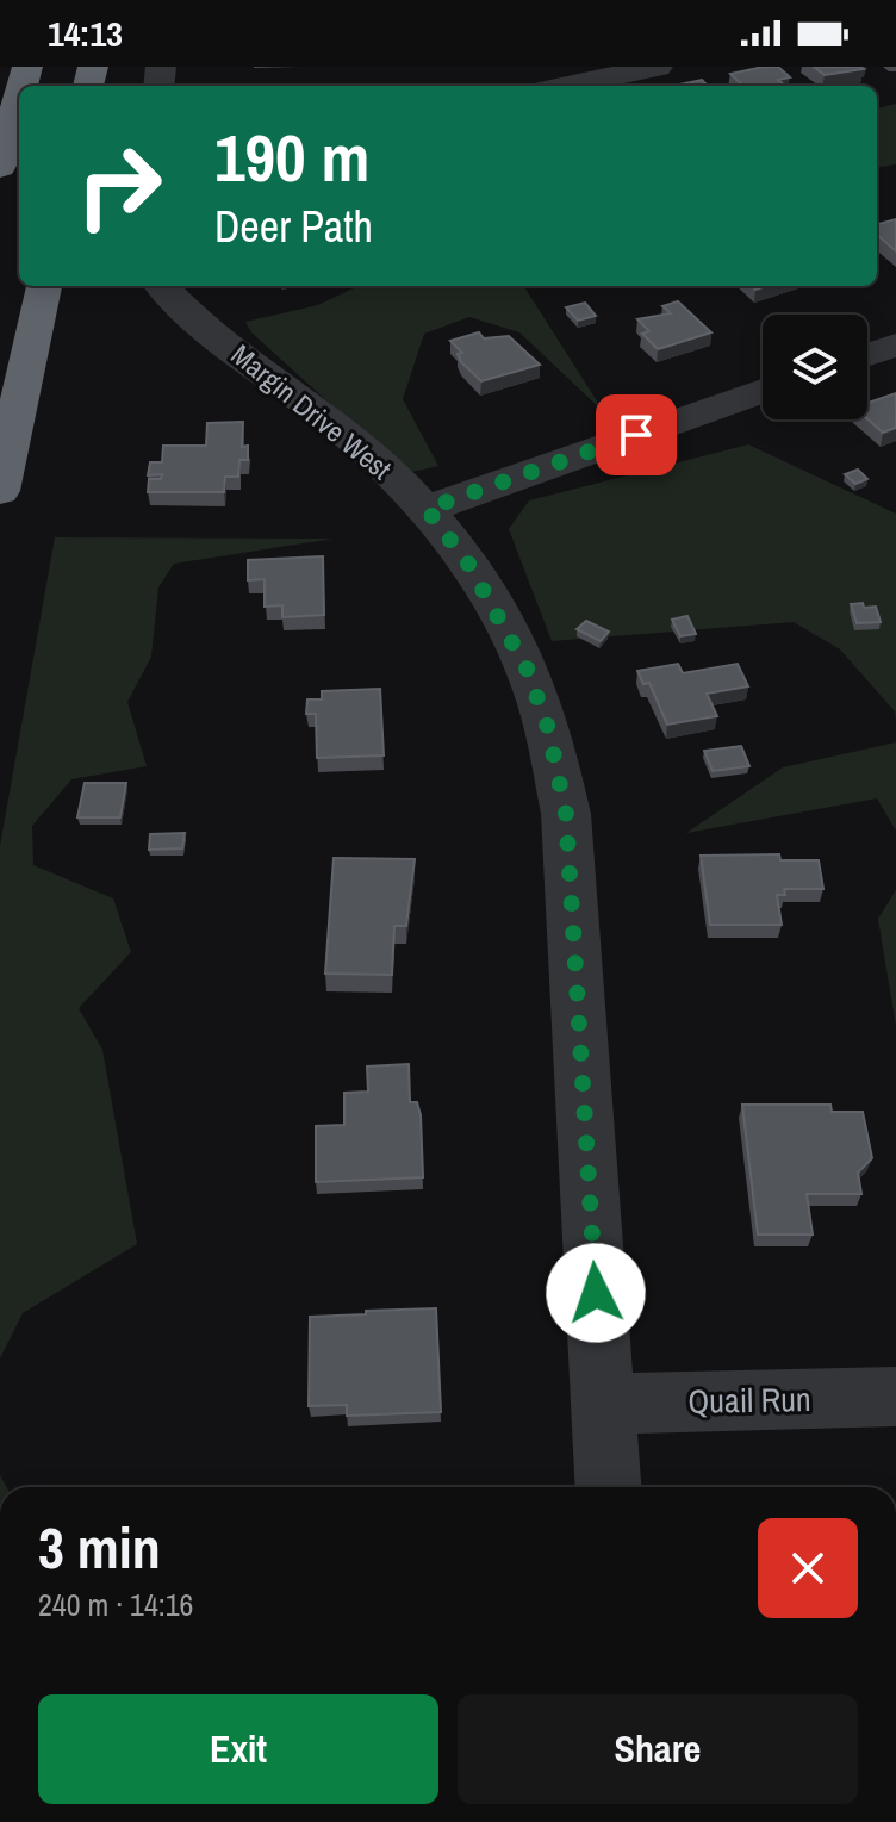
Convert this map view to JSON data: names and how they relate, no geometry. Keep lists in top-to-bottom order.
{
  "streets": {
    "street": ["Margin Drive West", "Quail Run"]
  },
  "crossings": [
    ["Margin Drive West", "Quail Run"]
  ],
  "page": {
    "status": "14:13",
    "turn": ["190 m", "Deer Path"],
    "heading": ["3 min", "240 m · 14:16"],
    "buttons": ["Exit", "Share"]
  }
}
